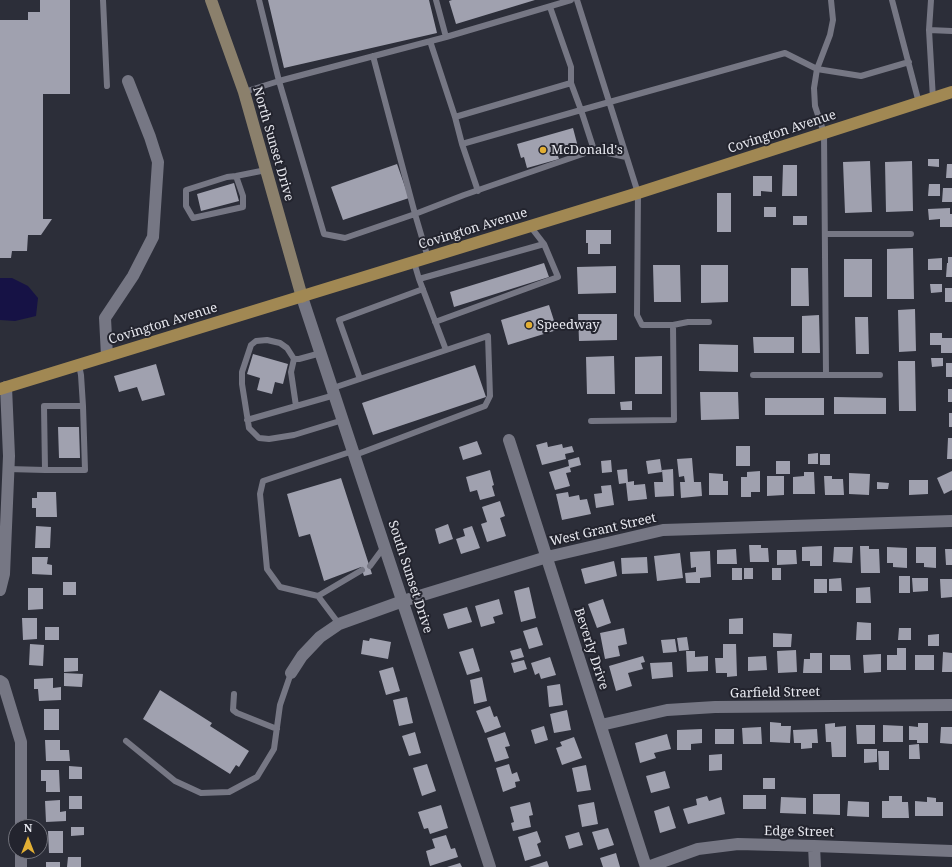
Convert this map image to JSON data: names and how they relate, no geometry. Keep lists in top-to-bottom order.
{
  "streets": {
    "main road": ["Covington Avenue", "North Sunset Drive"],
    "street": [
      "West Grant Street",
      "South Sunset Drive",
      "Beverly Drive",
      "Garfield Street",
      "Edge Street"
    ]
  },
  "crossings": [
    ["Covington Avenue", "North Sunset Drive"],
    ["Covington Avenue", "South Sunset Drive"],
    ["North Sunset Drive", "South Sunset Drive"],
    ["West Grant Street", "South Sunset Drive"],
    ["West Grant Street", "Beverly Drive"],
    ["Beverly Drive", "Garfield Street"],
    ["Beverly Drive", "Edge Street"]
  ],
  "places": ["McDonald's", "Speedway"],
  "north": "top"
}
